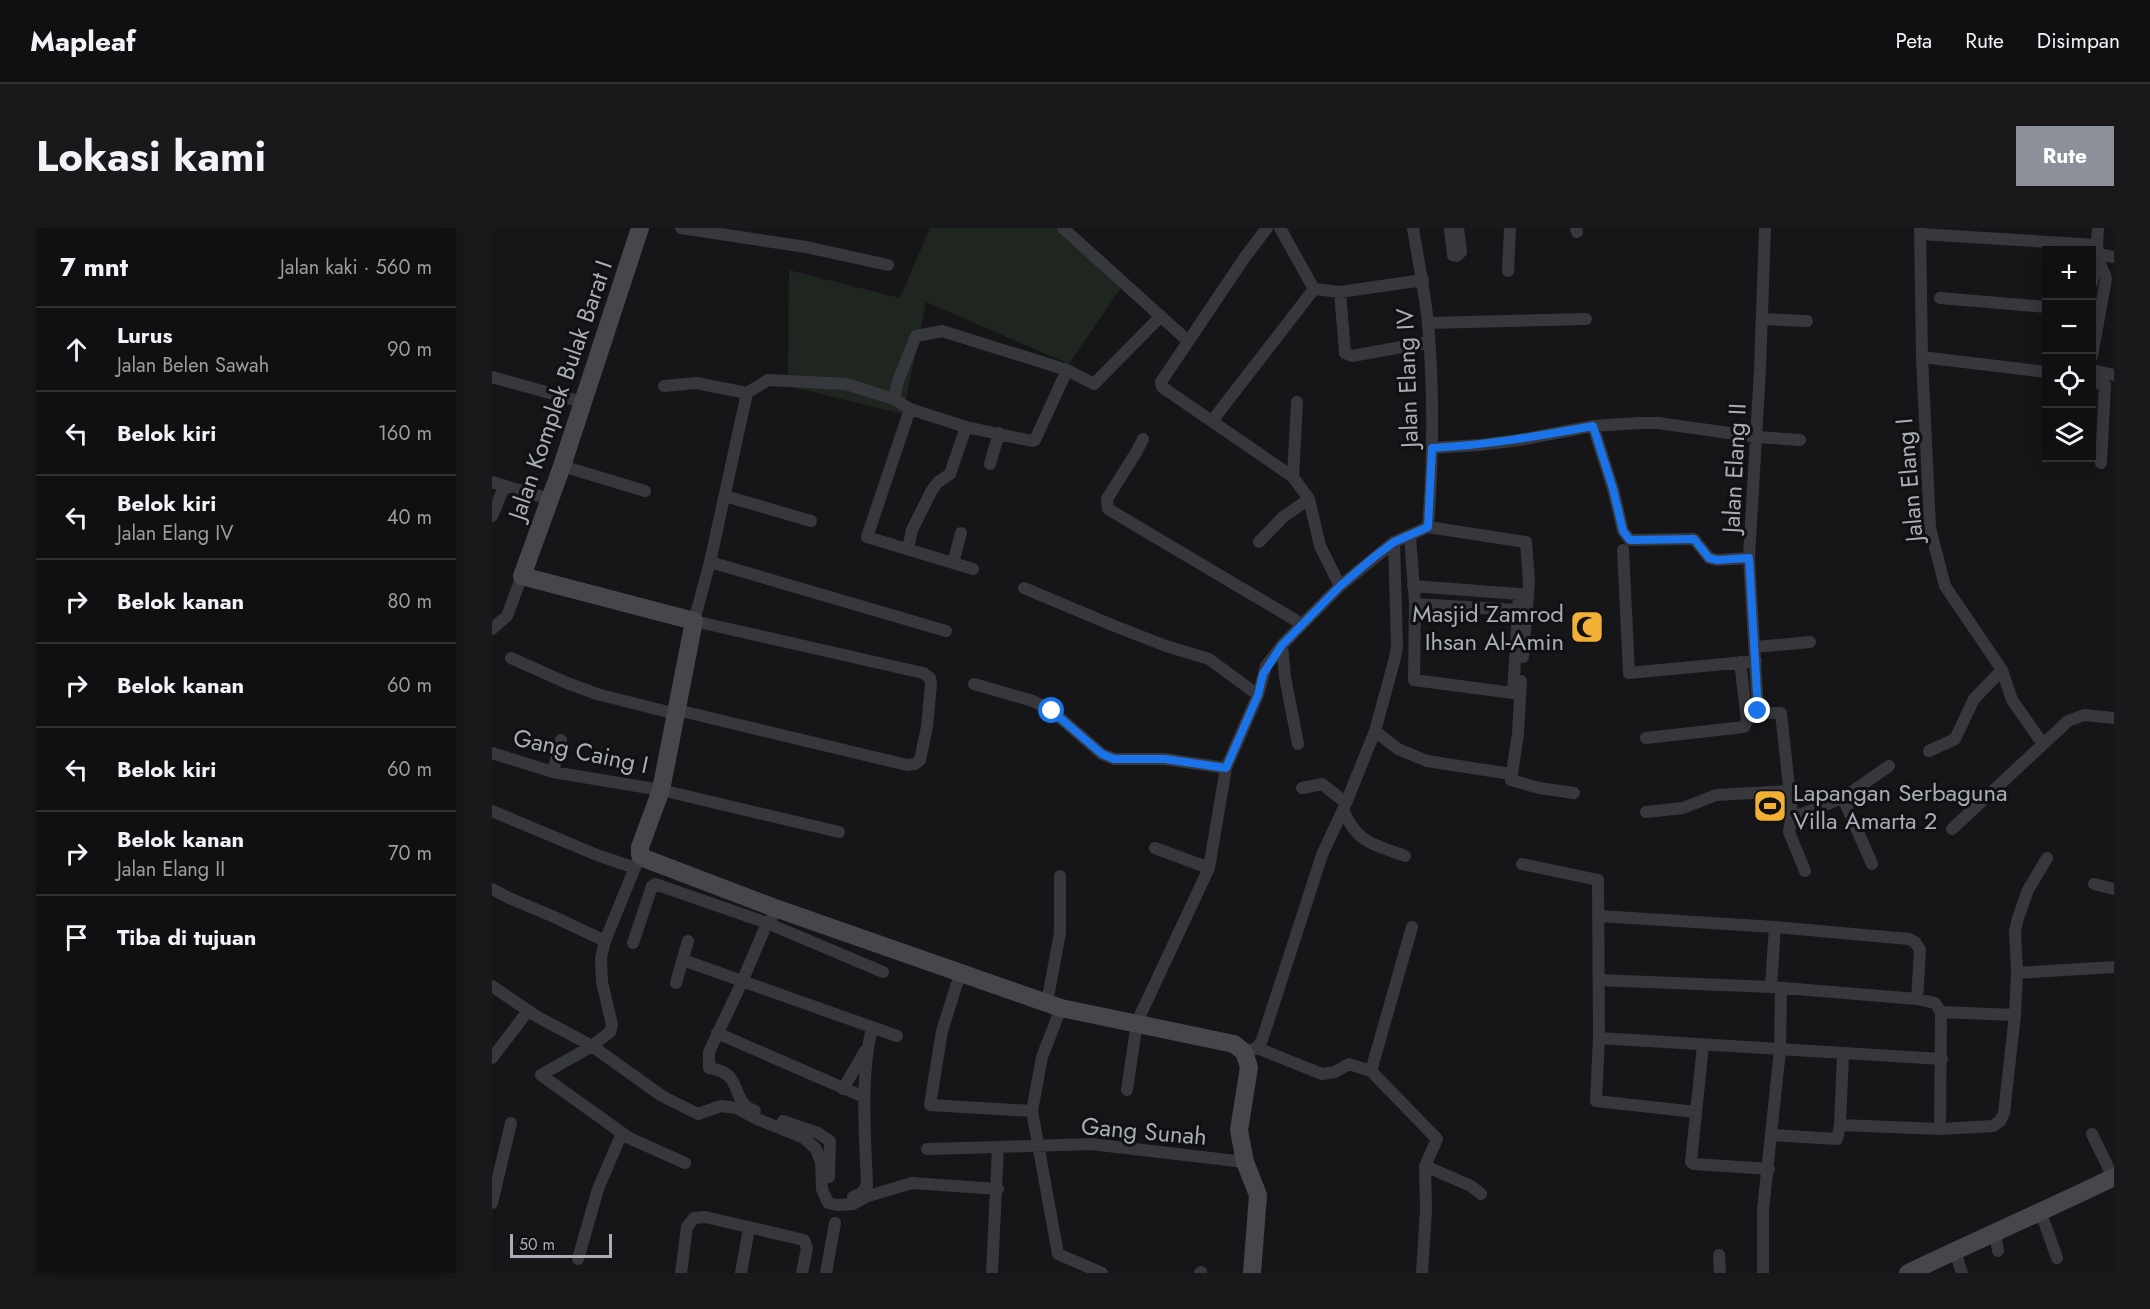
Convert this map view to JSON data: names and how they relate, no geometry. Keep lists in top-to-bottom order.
{
  "streets": {
    "street": [
      "Jalan Elang IV",
      "Jalan Komplek Bulak Barat I",
      "Jalan Elang II",
      "Jalan Elang I",
      "Gang Caing I",
      "Gang Sunah"
    ]
  },
  "places": {
    "mosque": ["Masjid Zamrod Ihsan Al-Amin"],
    "sports": ["Lapangan Serbaguna Villa Amarta 2"]
  },
  "scale_bar": "50 m",
  "page": {
    "header": "Mapleaf",
    "nav": ["Peta", "Rute", "Disimpan"],
    "title": "Lokasi kami",
    "buttons": "Rute",
    "heading": ["7 mnt", "Jalan kaki · 560 m"],
    "map_buttons": ["+", "−"],
    "list": [
      ["Lurus", "Jalan Belen Sawah", "90 m"],
      ["Belok kiri", "160 m"],
      ["Belok kiri", "Jalan Elang IV", "40 m"],
      ["Belok kanan", "80 m"],
      ["Belok kanan", "60 m"],
      ["Belok kiri", "60 m"],
      ["Belok kanan", "Jalan Elang II", "70 m"],
      "Tiba di tujuan"
    ],
    "scale": "50 m"
  }
}
